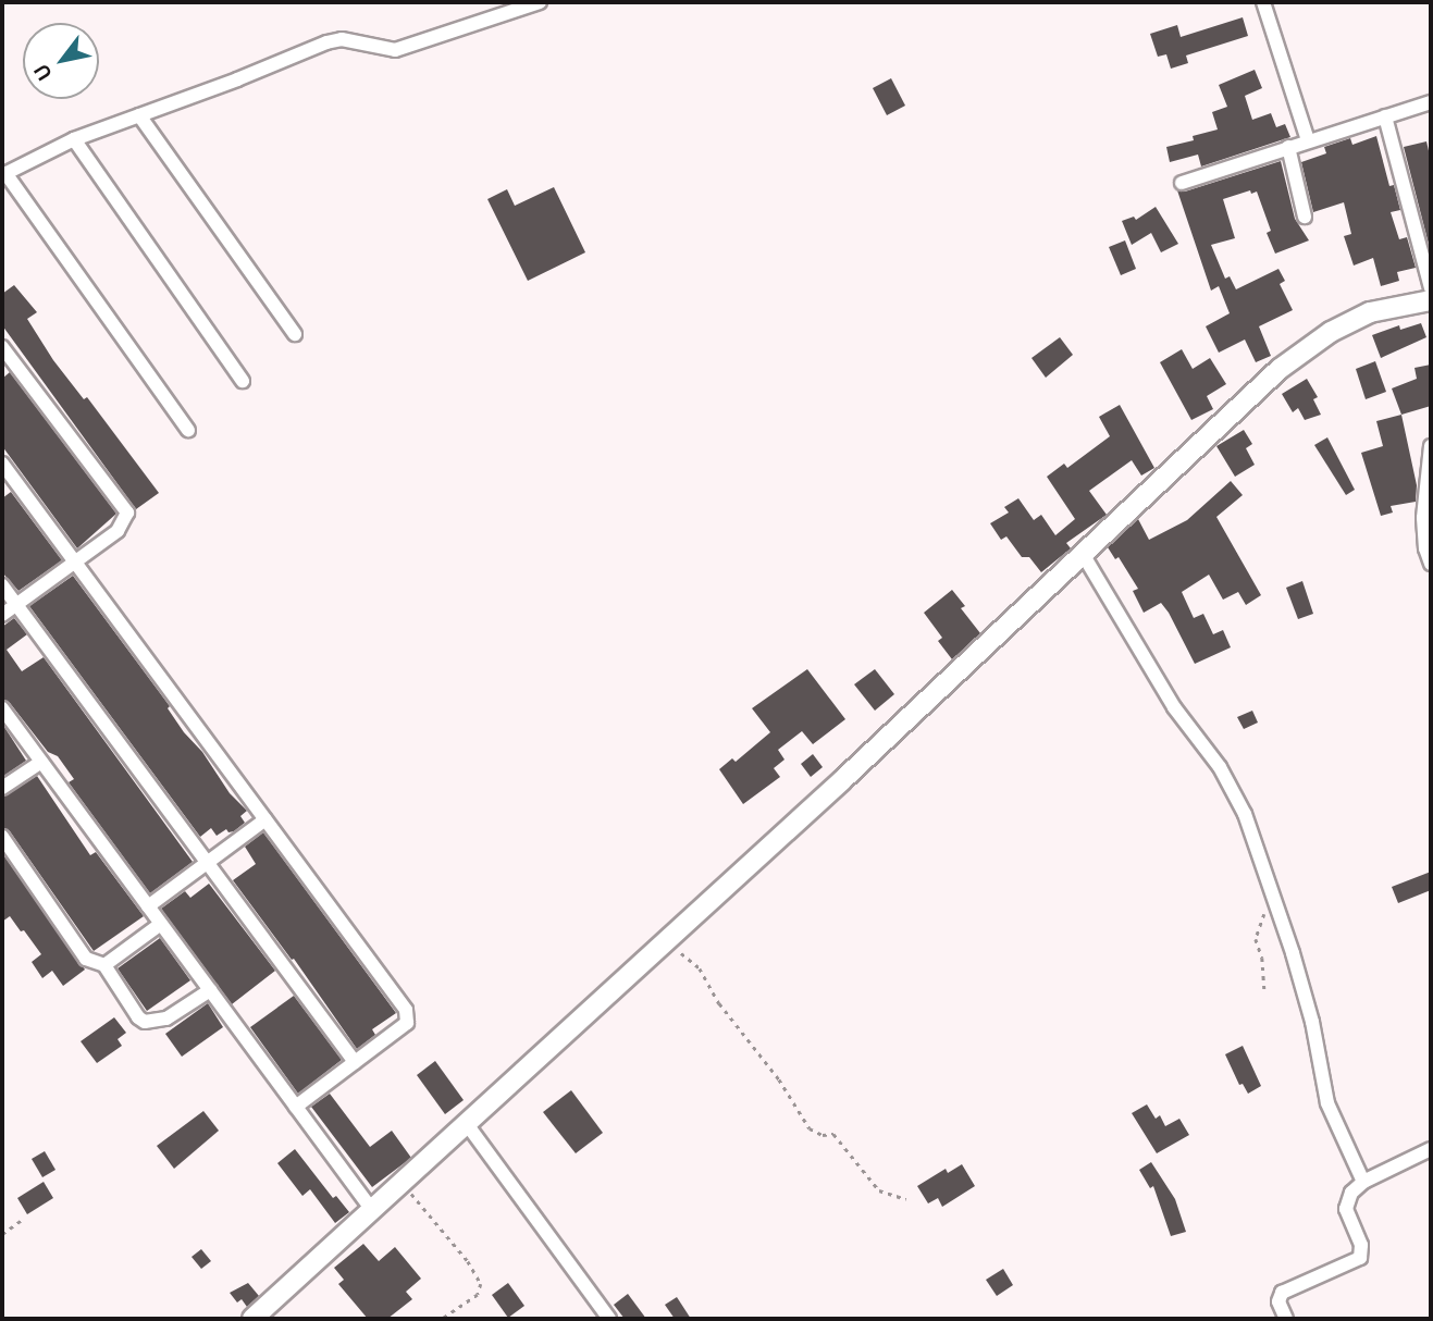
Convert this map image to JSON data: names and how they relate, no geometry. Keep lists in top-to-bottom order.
{
  "north": "bottom left"
}
